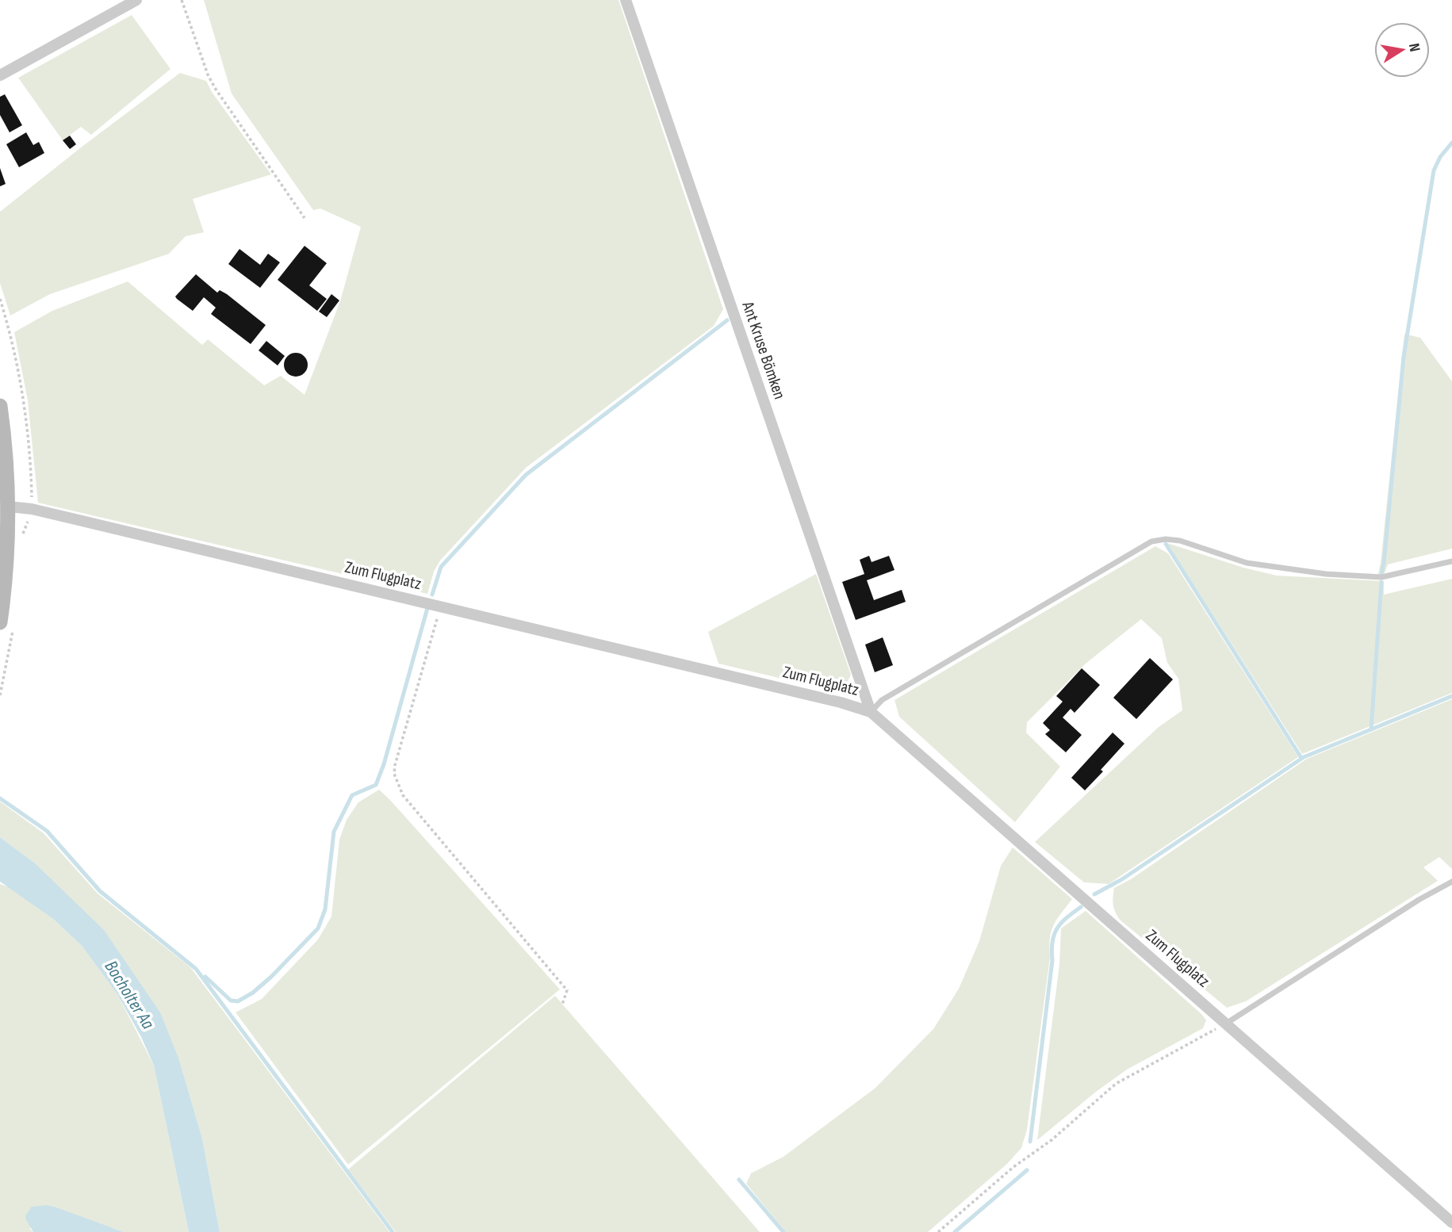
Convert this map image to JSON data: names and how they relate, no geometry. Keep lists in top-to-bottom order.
{
  "streets": {
    "street": ["Ant Kruse Bömken", "Zum Flugplatz"]
  },
  "crossings": [
    ["Ant Kruse Bömken", "Zum Flugplatz"]
  ],
  "water": ["Bocholter Aa"],
  "north": "right"
}
